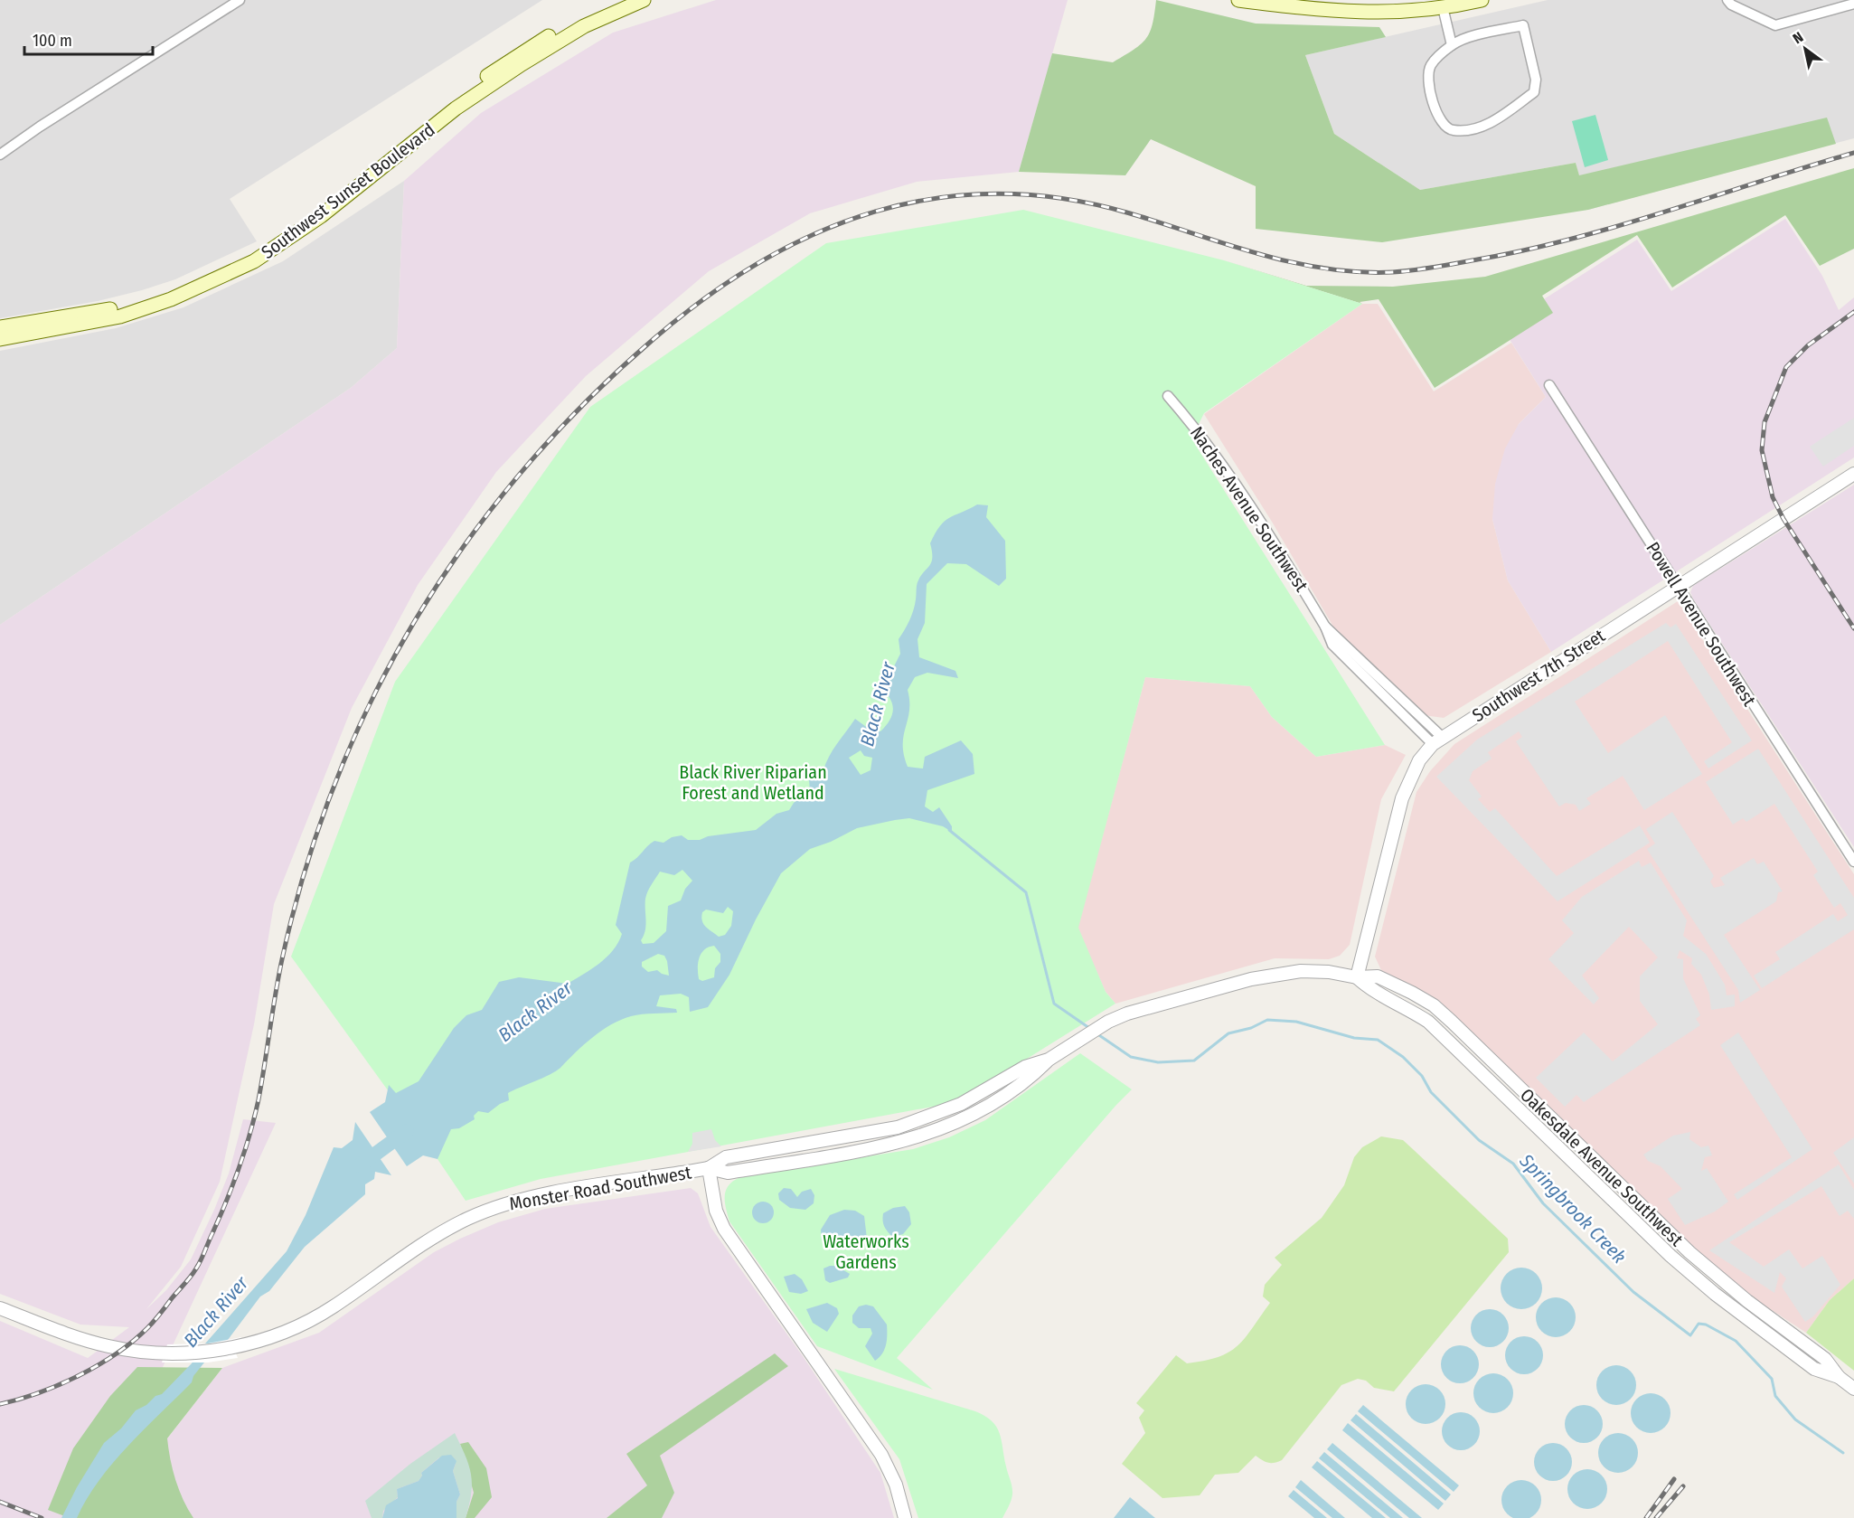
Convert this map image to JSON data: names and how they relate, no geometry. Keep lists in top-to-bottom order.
{
  "streets": {
    "main road": ["Southwest Sunset Boulevard"],
    "street": [
      "Naches Avenue Southwest",
      "Powell Avenue Southwest",
      "Southwest 7th Street",
      "Oakesdale Avenue Southwest",
      "Monster Road Southwest"
    ]
  },
  "crossings": [
    ["Naches Avenue Southwest", "Southwest 7th Street"],
    ["Powell Avenue Southwest", "Southwest 7th Street"],
    ["Southwest 7th Street", "Oakesdale Avenue Southwest"],
    ["Oakesdale Avenue Southwest", "Monster Road Southwest"]
  ],
  "water": ["Black River", "Springbrook Creek"],
  "parks": ["Black River Riparian Forest and Wetland", "Waterworks Gardens"],
  "scale_bar": "100 m",
  "north": "top left"
}
